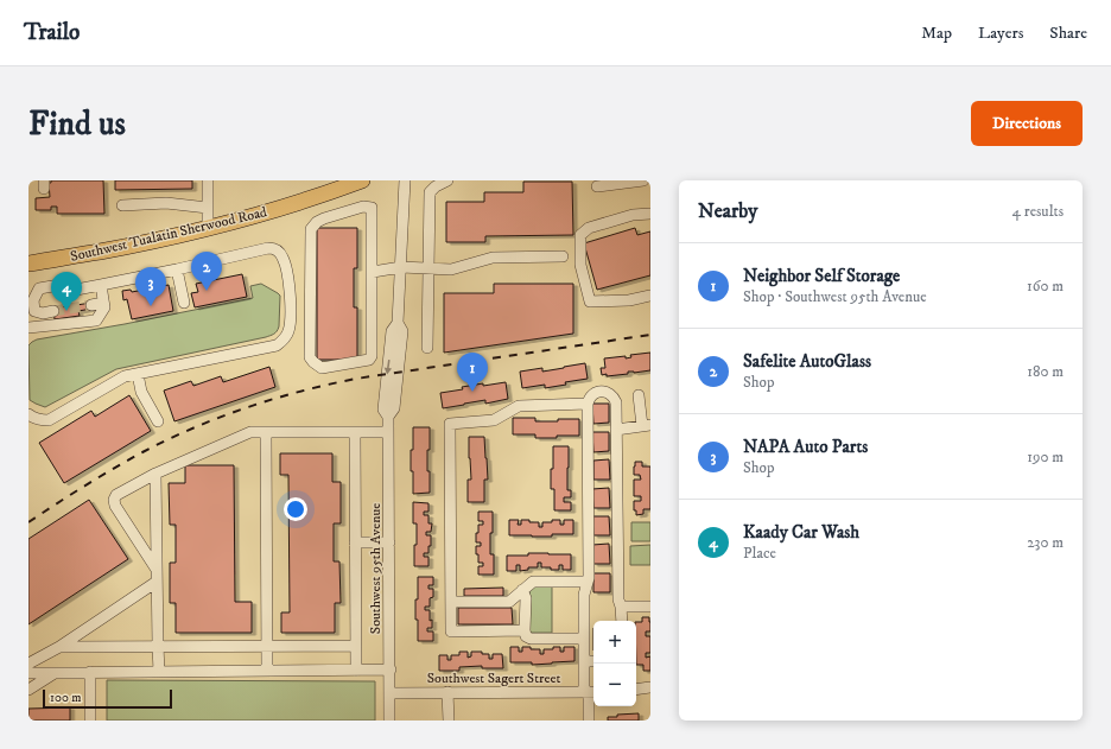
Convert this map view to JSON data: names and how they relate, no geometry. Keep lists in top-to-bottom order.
{
  "streets": {
    "highway": ["Southwest Tualatin Sherwood Road"],
    "street": ["Southwest 95th Avenue", "Southwest Sagert Street"]
  },
  "crossings": [
    ["Southwest 95th Avenue", "Southwest Sagert Street"]
  ],
  "scale_bar": "100 m",
  "page": {
    "header": "Trailo",
    "nav": ["Map", "Layers", "Share"],
    "buttons": "Directions",
    "title": "Find us",
    "heading": ["Nearby", "4 results"],
    "list": [
      {
        "mark": "1",
        "name": "Neighbor Self Storage",
        "note": "Shop · Southwest 95th Avenue",
        "value": "160 m"
      },
      {
        "mark": "2",
        "name": "Safelite AutoGlass",
        "note": "Shop",
        "value": "180 m"
      },
      {
        "mark": "3",
        "name": "NAPA Auto Parts",
        "note": "Shop",
        "value": "190 m"
      },
      {
        "mark": "4",
        "name": "Kaady Car Wash",
        "note": "Place",
        "value": "230 m"
      }
    ],
    "pins": [
      "2",
      "3",
      "4",
      "1"
    ],
    "map_buttons": ["+", "−"],
    "scale": "100 m"
  }
}
